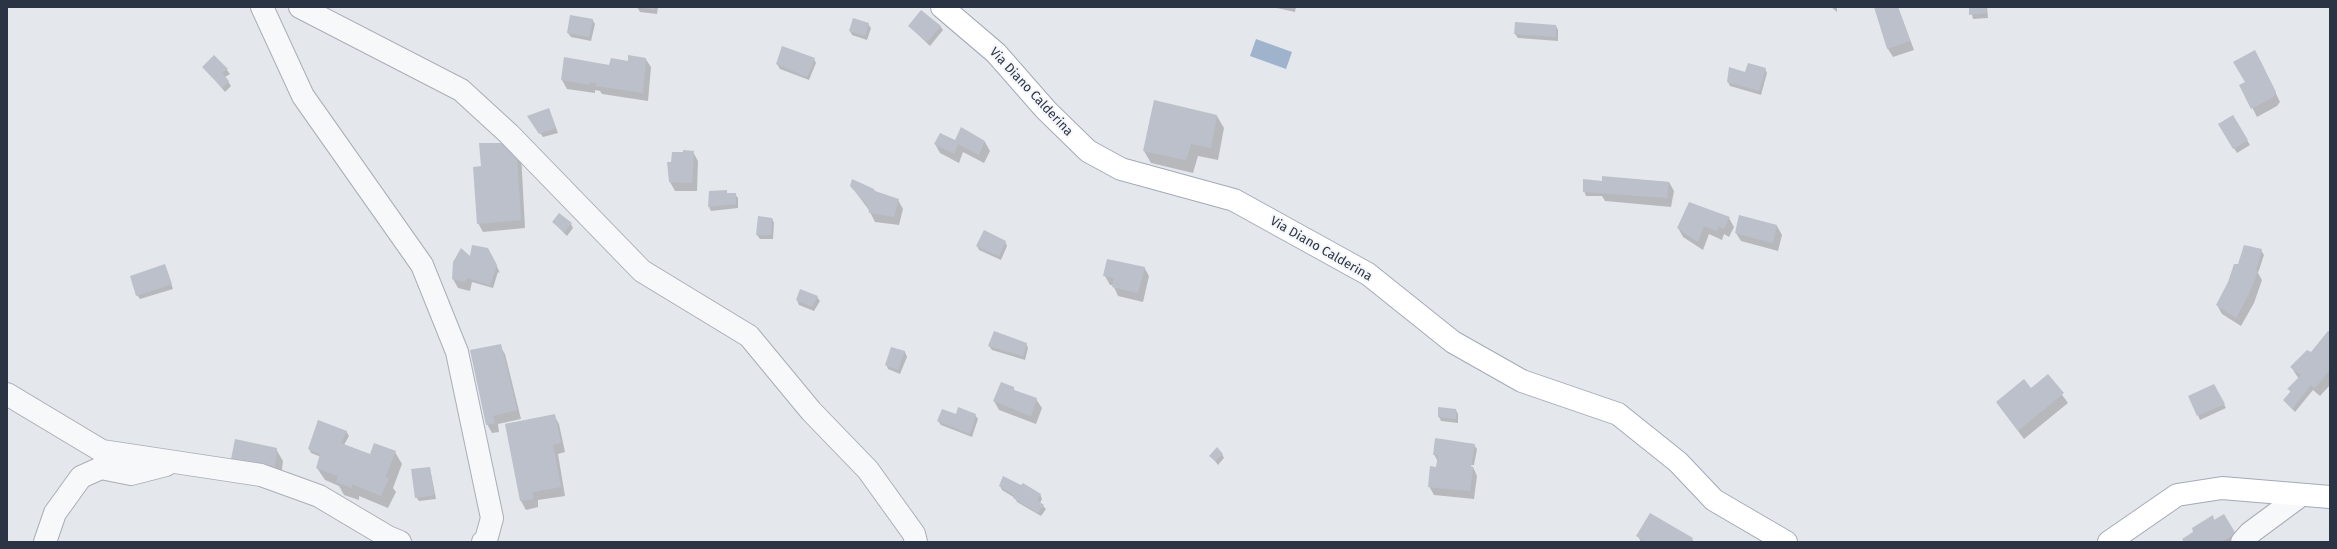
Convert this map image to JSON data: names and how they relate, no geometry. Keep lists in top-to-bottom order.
{
  "streets": {
    "main road": ["Via Diano Calderina"]
  }
}
